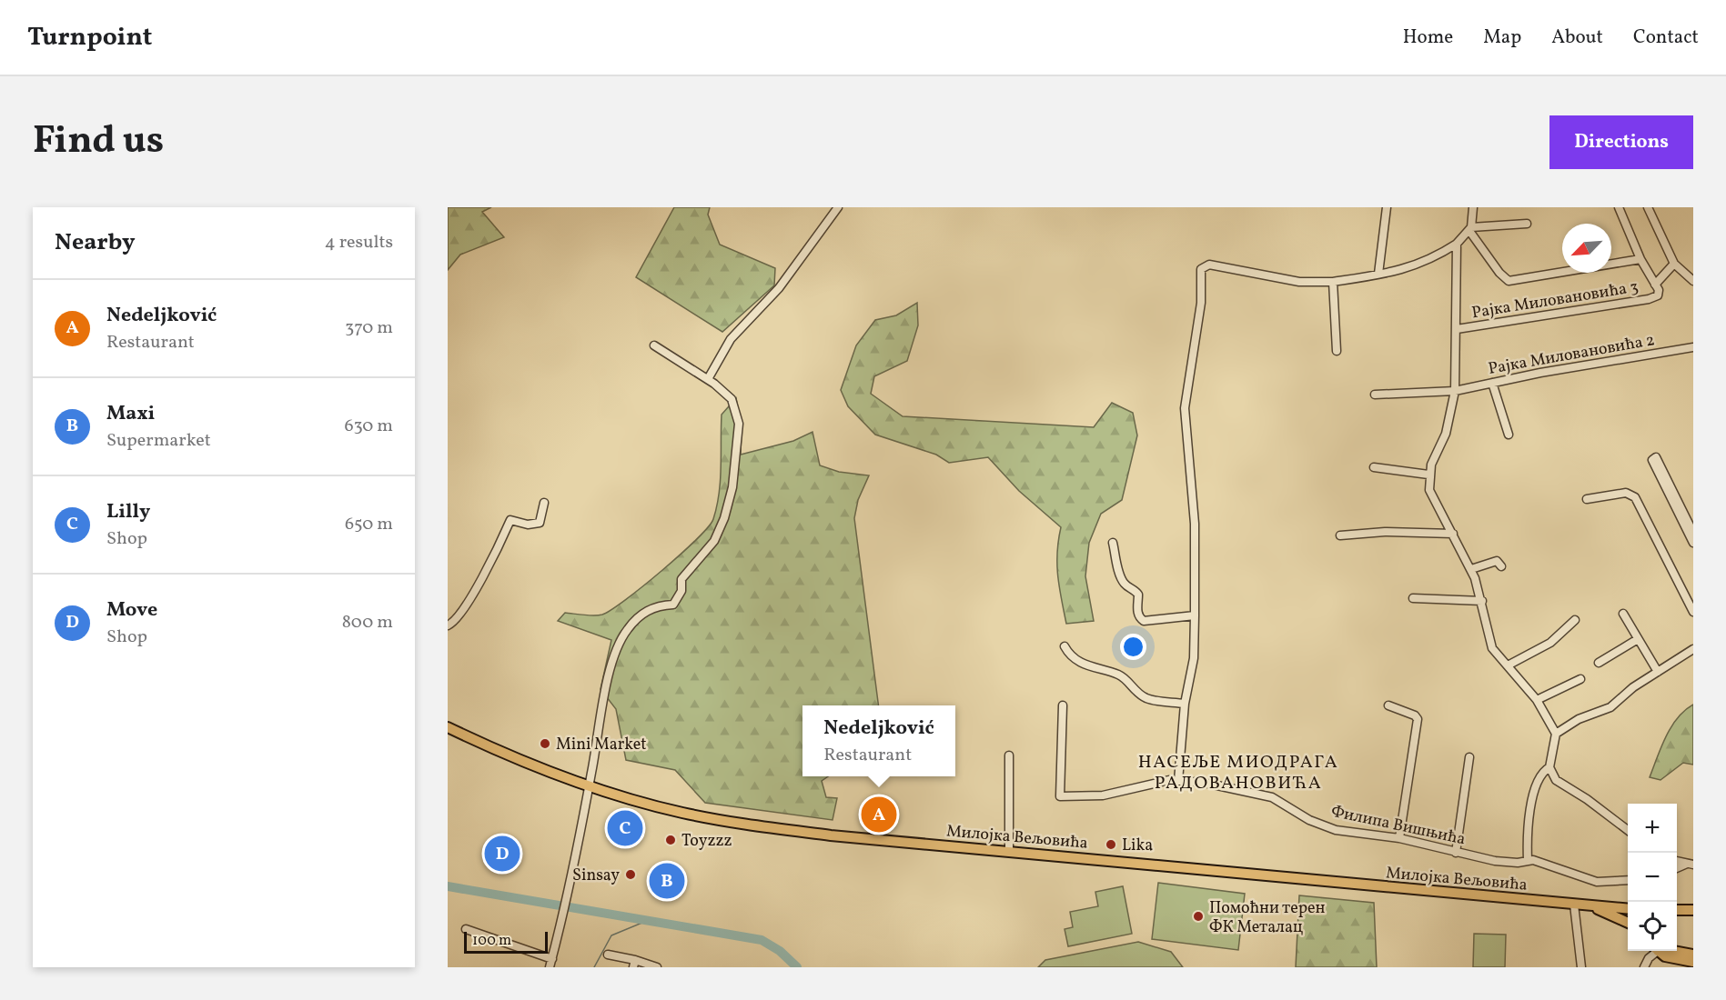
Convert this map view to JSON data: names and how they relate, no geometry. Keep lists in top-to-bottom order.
{
  "streets": {
    "main road": ["Милојка Вељовића"],
    "street": ["Рајка Миловановића 3", "Рајка Миловановића 2", "Филипа Вишњића"]
  },
  "districts": ["НАСЕЉЕ МИОДРАГА РАДОВАНОВИЋА"],
  "places": [
    "Mini Market",
    "Toyzzz",
    "Lika",
    "Sinsay",
    "Помоћни терен ФК Металац"
  ],
  "scale_bar": "100 m",
  "north": "bottom left",
  "page": {
    "header": "Turnpoint",
    "nav": [
      "Home",
      "Map",
      "About",
      "Contact"
    ],
    "title": "Find us",
    "buttons": "Directions",
    "heading": ["Nearby", "4 results"],
    "list": [
      {
        "mark": "A",
        "name": "Nedeljković",
        "note": "Restaurant",
        "value": "370 m"
      },
      {
        "mark": "B",
        "name": "Maxi",
        "note": "Supermarket",
        "value": "630 m"
      },
      {
        "mark": "C",
        "name": "Lilly",
        "note": "Shop",
        "value": "650 m"
      },
      {
        "mark": "D",
        "name": "Move",
        "note": "Shop",
        "value": "800 m"
      }
    ],
    "popup": ["Nedeljković", "Restaurant"],
    "pins": [
      "A",
      "C",
      "D",
      "B"
    ],
    "map_buttons": ["+", "−"],
    "scale": "100 m"
  }
}
